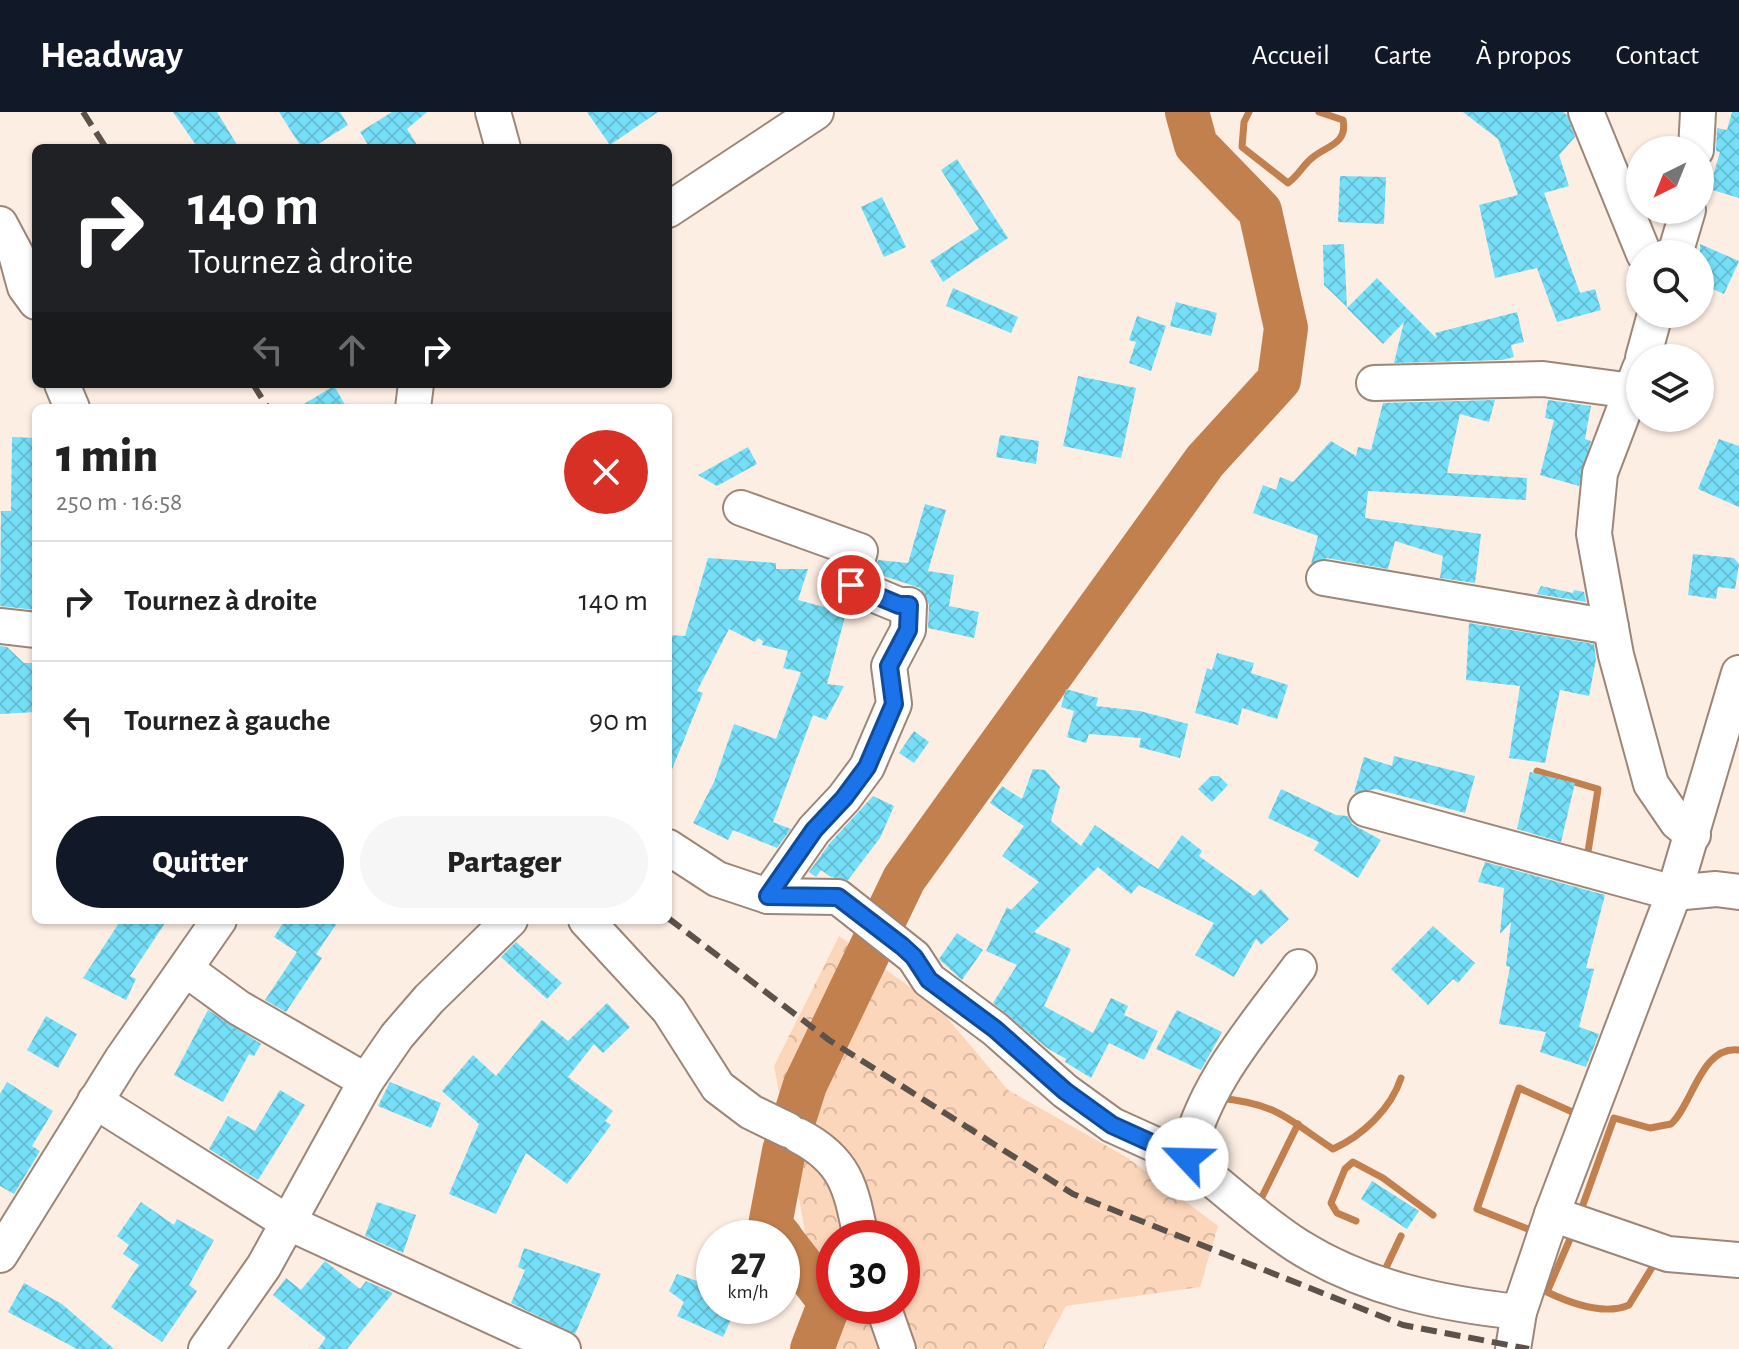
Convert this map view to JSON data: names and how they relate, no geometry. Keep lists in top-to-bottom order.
{
  "north": "bottom left",
  "page": {
    "header": "Headway",
    "nav": [
      "Accueil",
      "Carte",
      "À propos",
      "Contact"
    ],
    "turn": ["140 m", "Tournez à droite"],
    "heading": ["1 min", "250 m · 16:58"],
    "list": [
      {
        "name": "Tournez à droite",
        "value": "140 m"
      },
      {
        "name": "Tournez à gauche",
        "value": "90 m"
      }
    ],
    "buttons": ["Quitter", "Partager"],
    "speed": "27 km/h",
    "limit": "30"
  }
}
